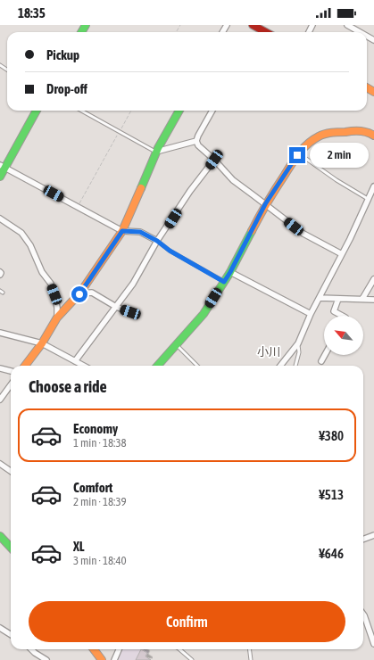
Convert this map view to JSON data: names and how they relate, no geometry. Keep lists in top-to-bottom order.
{
  "districts": ["小川"],
  "north": "top left",
  "page": {
    "status": "18:35",
    "banner": ["Pickup", "Drop-off"],
    "bubble": "2 min",
    "heading": "Choose a ride",
    "list": [
      {
        "name": "Economy",
        "note": "1 min · 18:38",
        "value": "¥380"
      },
      {
        "name": "Comfort",
        "note": "2 min · 18:39",
        "value": "¥513"
      },
      {
        "name": "XL",
        "note": "3 min · 18:40",
        "value": "¥646"
      }
    ],
    "buttons": "Confirm"
  }
}
